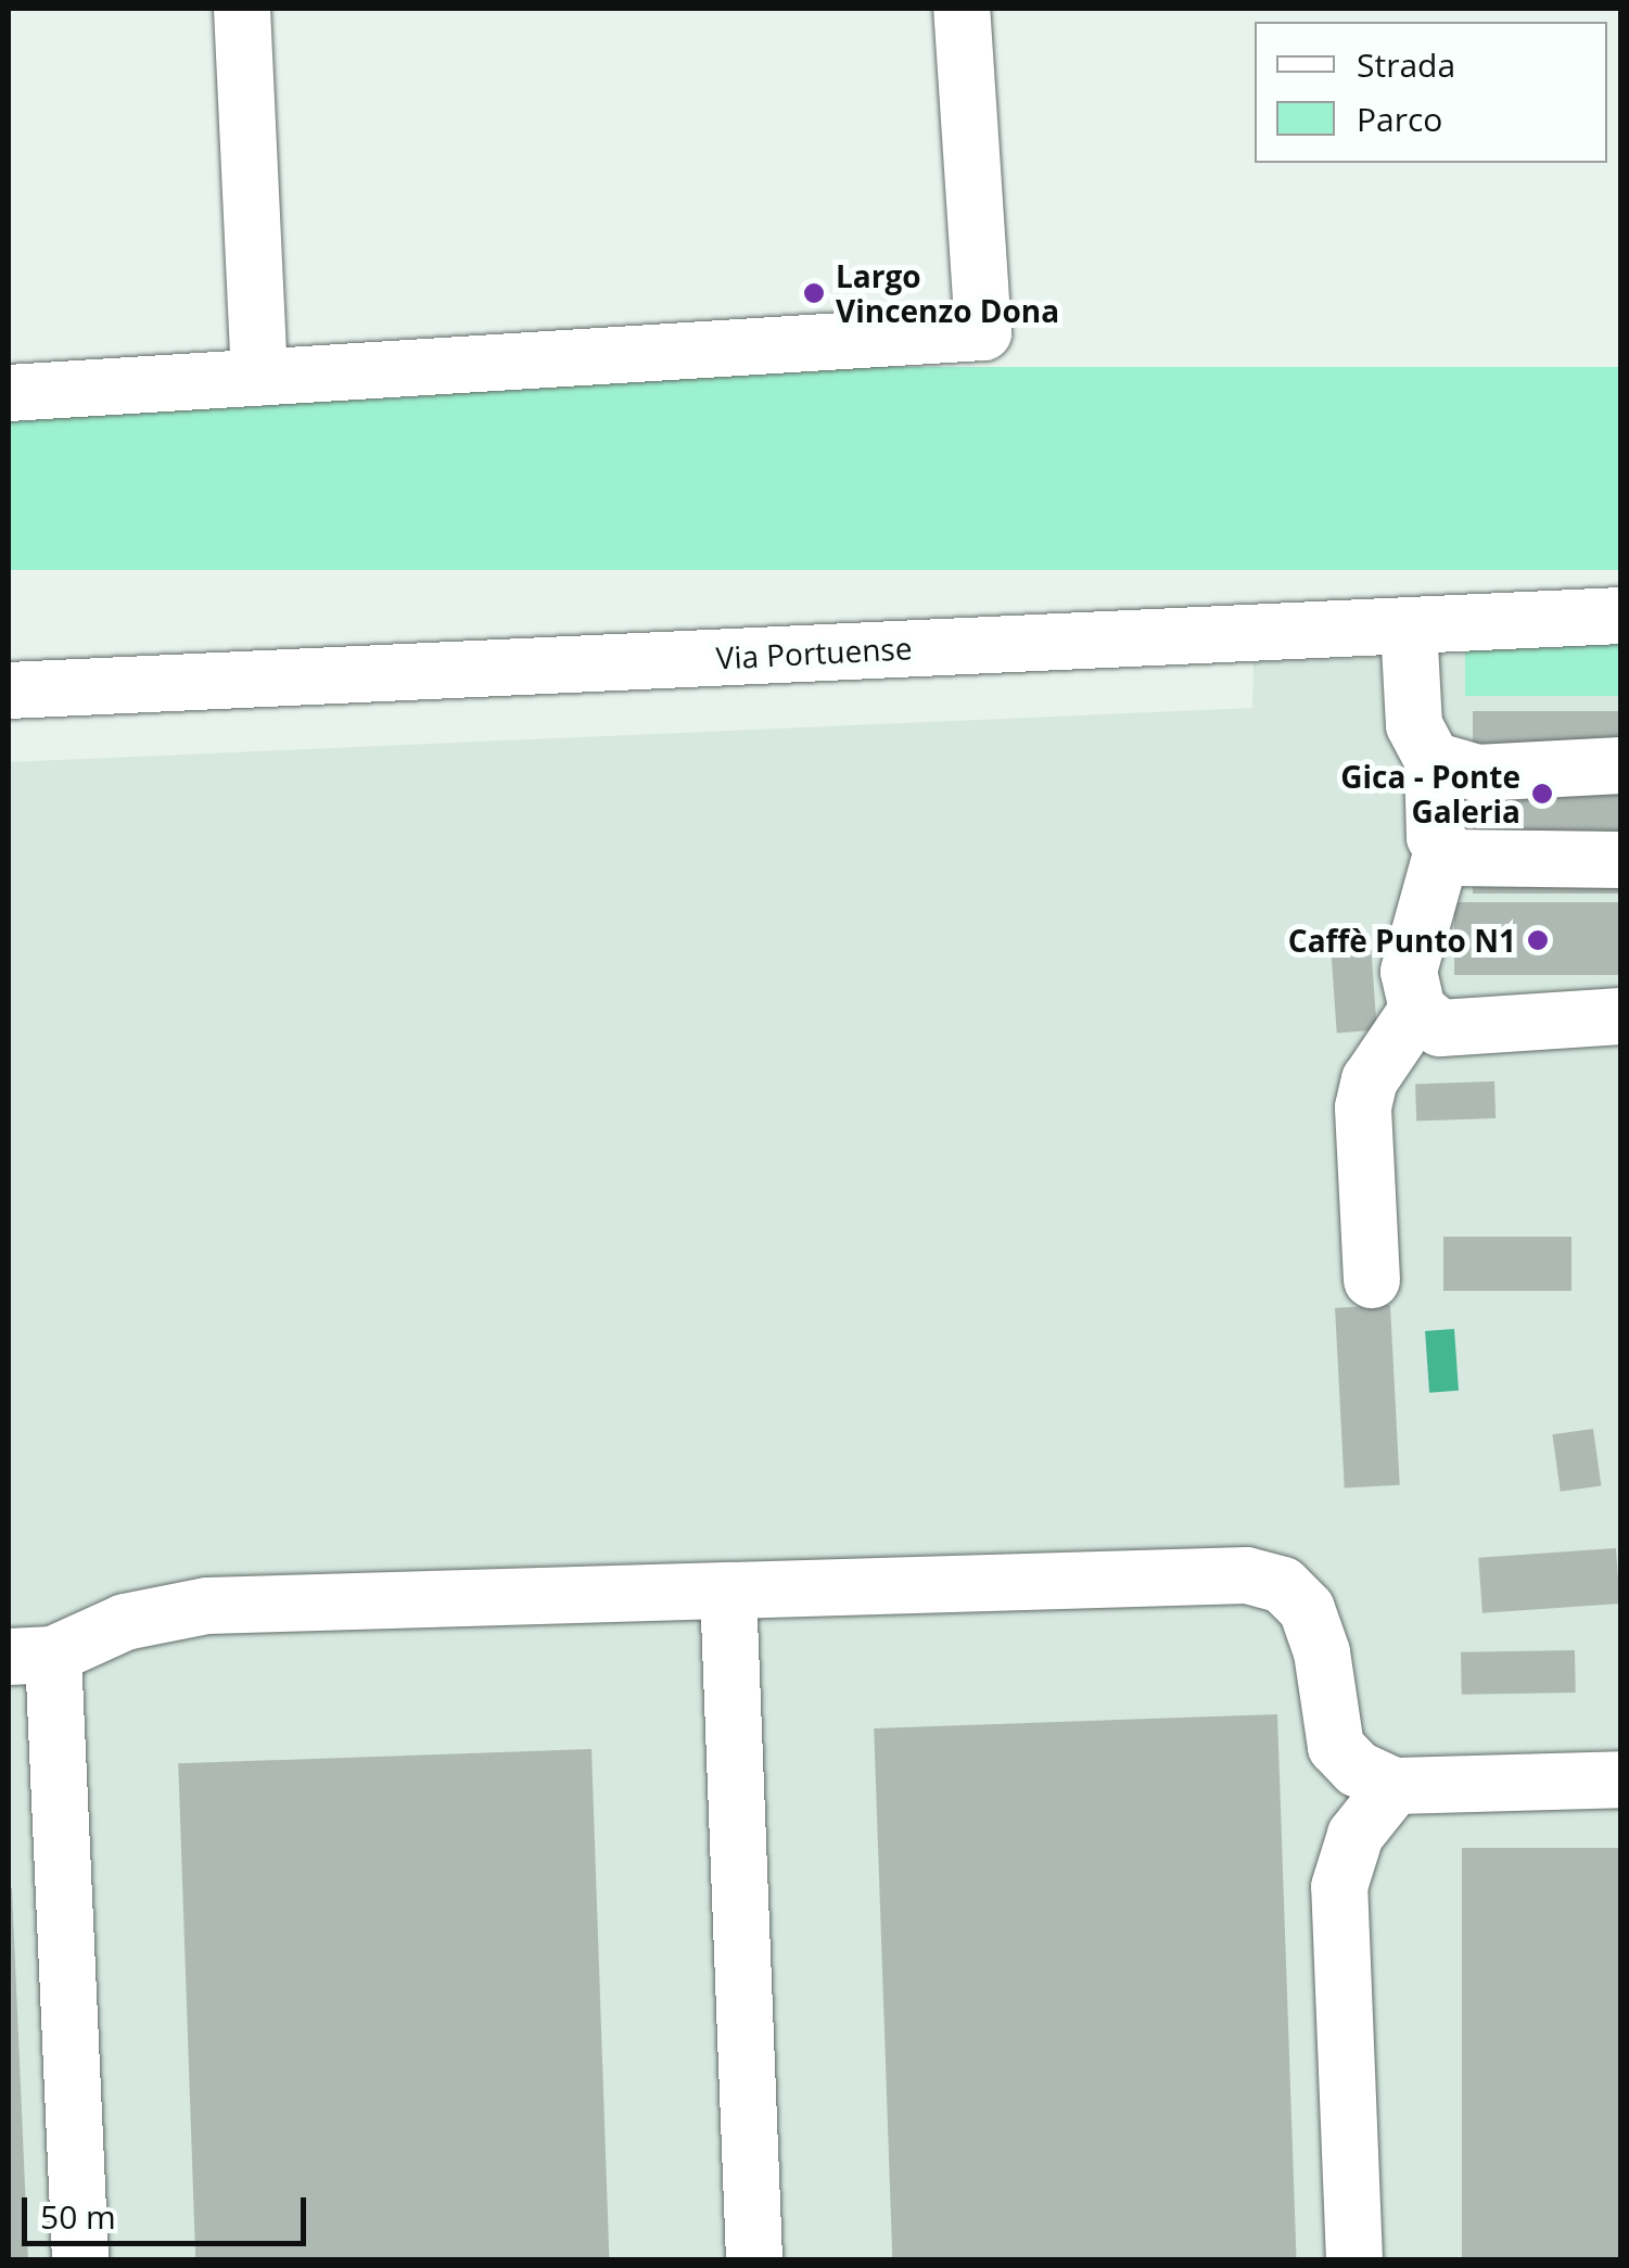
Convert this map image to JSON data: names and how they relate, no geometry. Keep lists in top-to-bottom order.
{
  "streets": {
    "street": ["Via Portuense"]
  },
  "places": ["Largo Vincenzo Dona", "Gica - Ponte Galeria", "Caffè Punto N1"],
  "legend": ["Strada", "Parco"],
  "scale_bar": "50 m"
}
